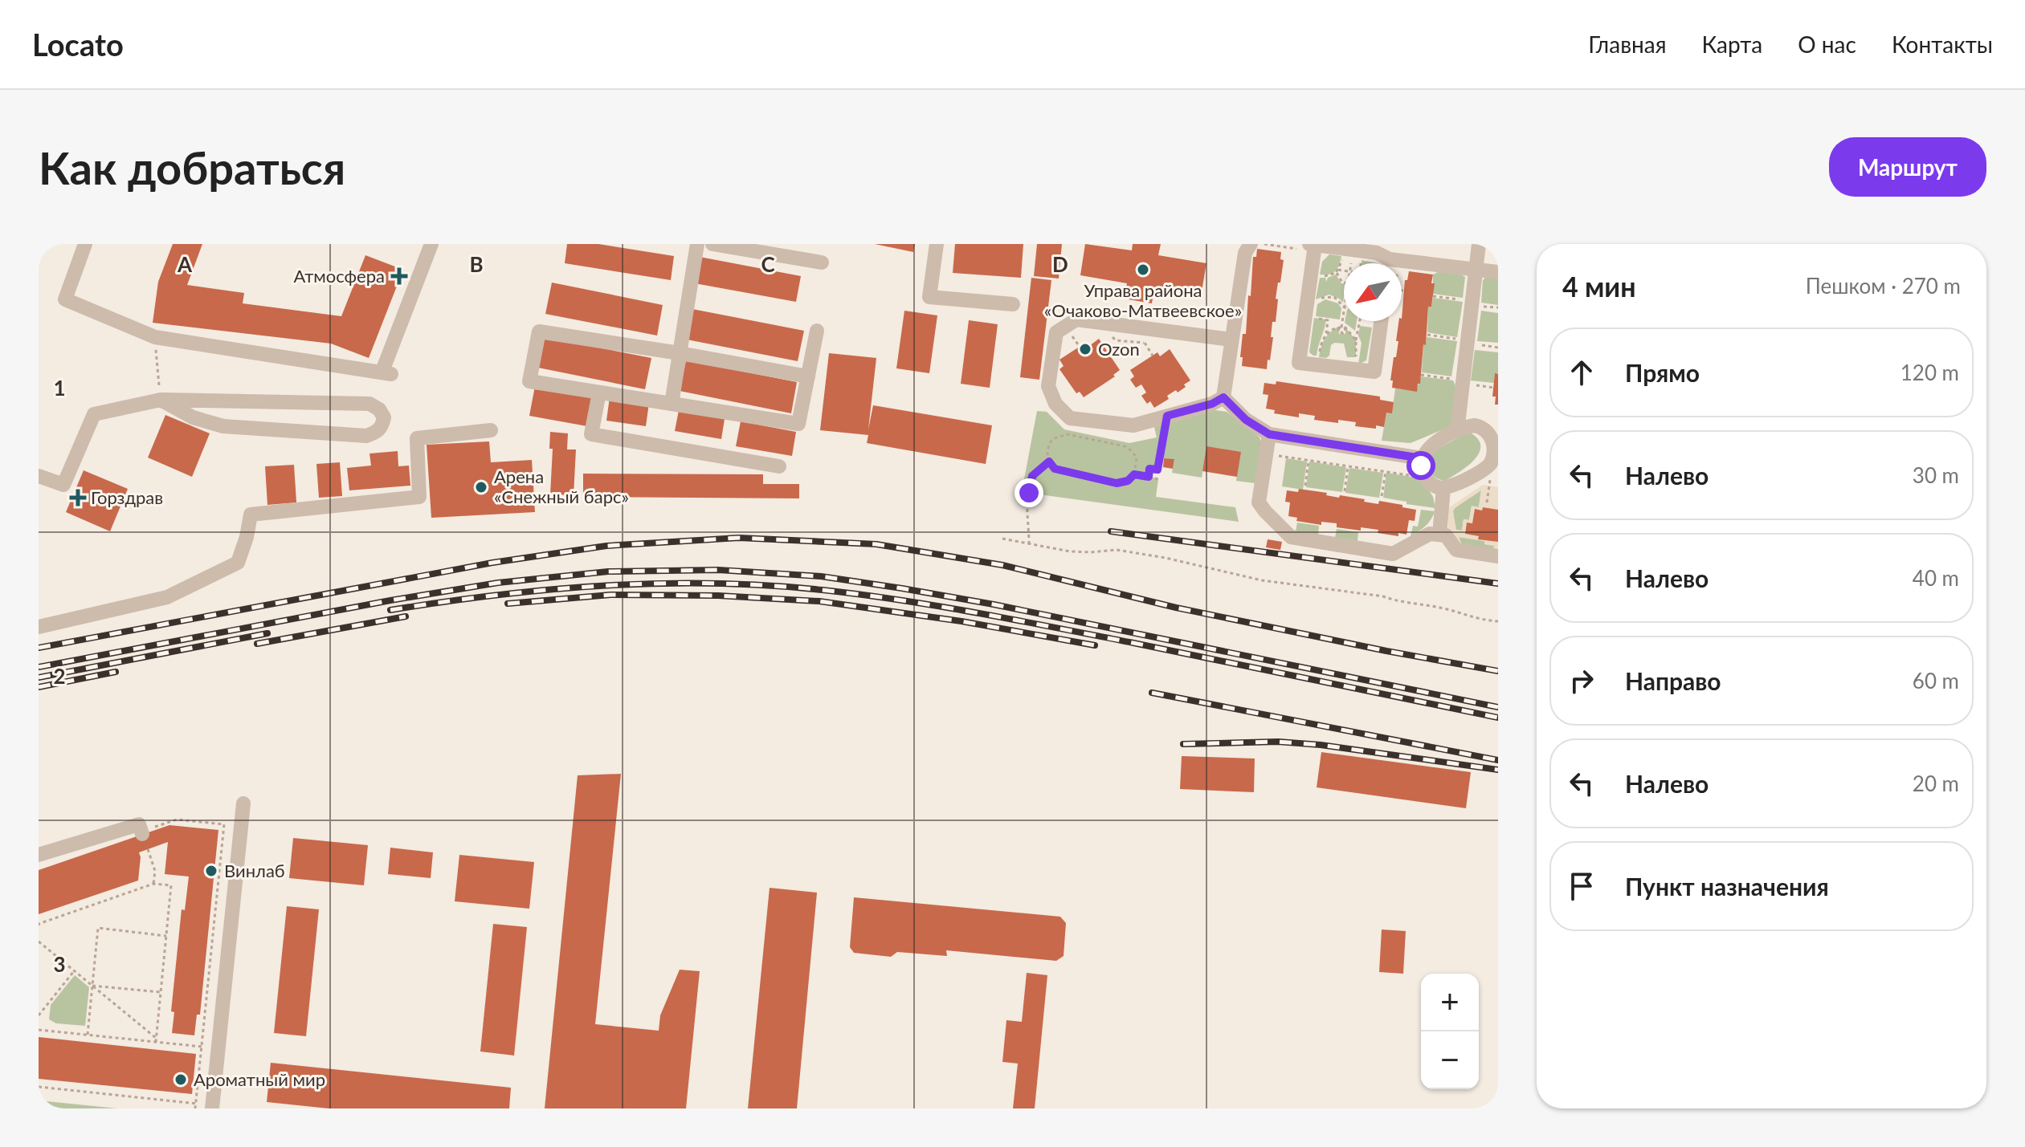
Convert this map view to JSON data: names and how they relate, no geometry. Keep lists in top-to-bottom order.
{
  "places": {
    "other": [
      "Управа района «Очаково-Матвеевское»",
      "Ozon",
      "Арена «Снежный барс»",
      "Винлаб",
      "Ароматный мир"
    ],
    "health": ["Атмосфера", "Горздрав"]
  },
  "north": "bottom left",
  "page": {
    "header": "Locato",
    "nav": [
      "Главная",
      "Карта",
      "О нас",
      "Контакты"
    ],
    "buttons": "Маршрут",
    "title": "Как добраться",
    "heading": ["4 мин", "Пешком · 270 m"],
    "list": [
      ["Прямо", "120 m"],
      ["Налево", "30 m"],
      ["Налево", "40 m"],
      ["Направо", "60 m"],
      ["Налево", "20 m"],
      "Пункт назначения"
    ],
    "map_buttons": ["+", "−"]
  },
  "grid": {
    "columns": [
      "A",
      "B",
      "C",
      "D"
    ],
    "rows": ["1", "2", "3"]
  }
}
